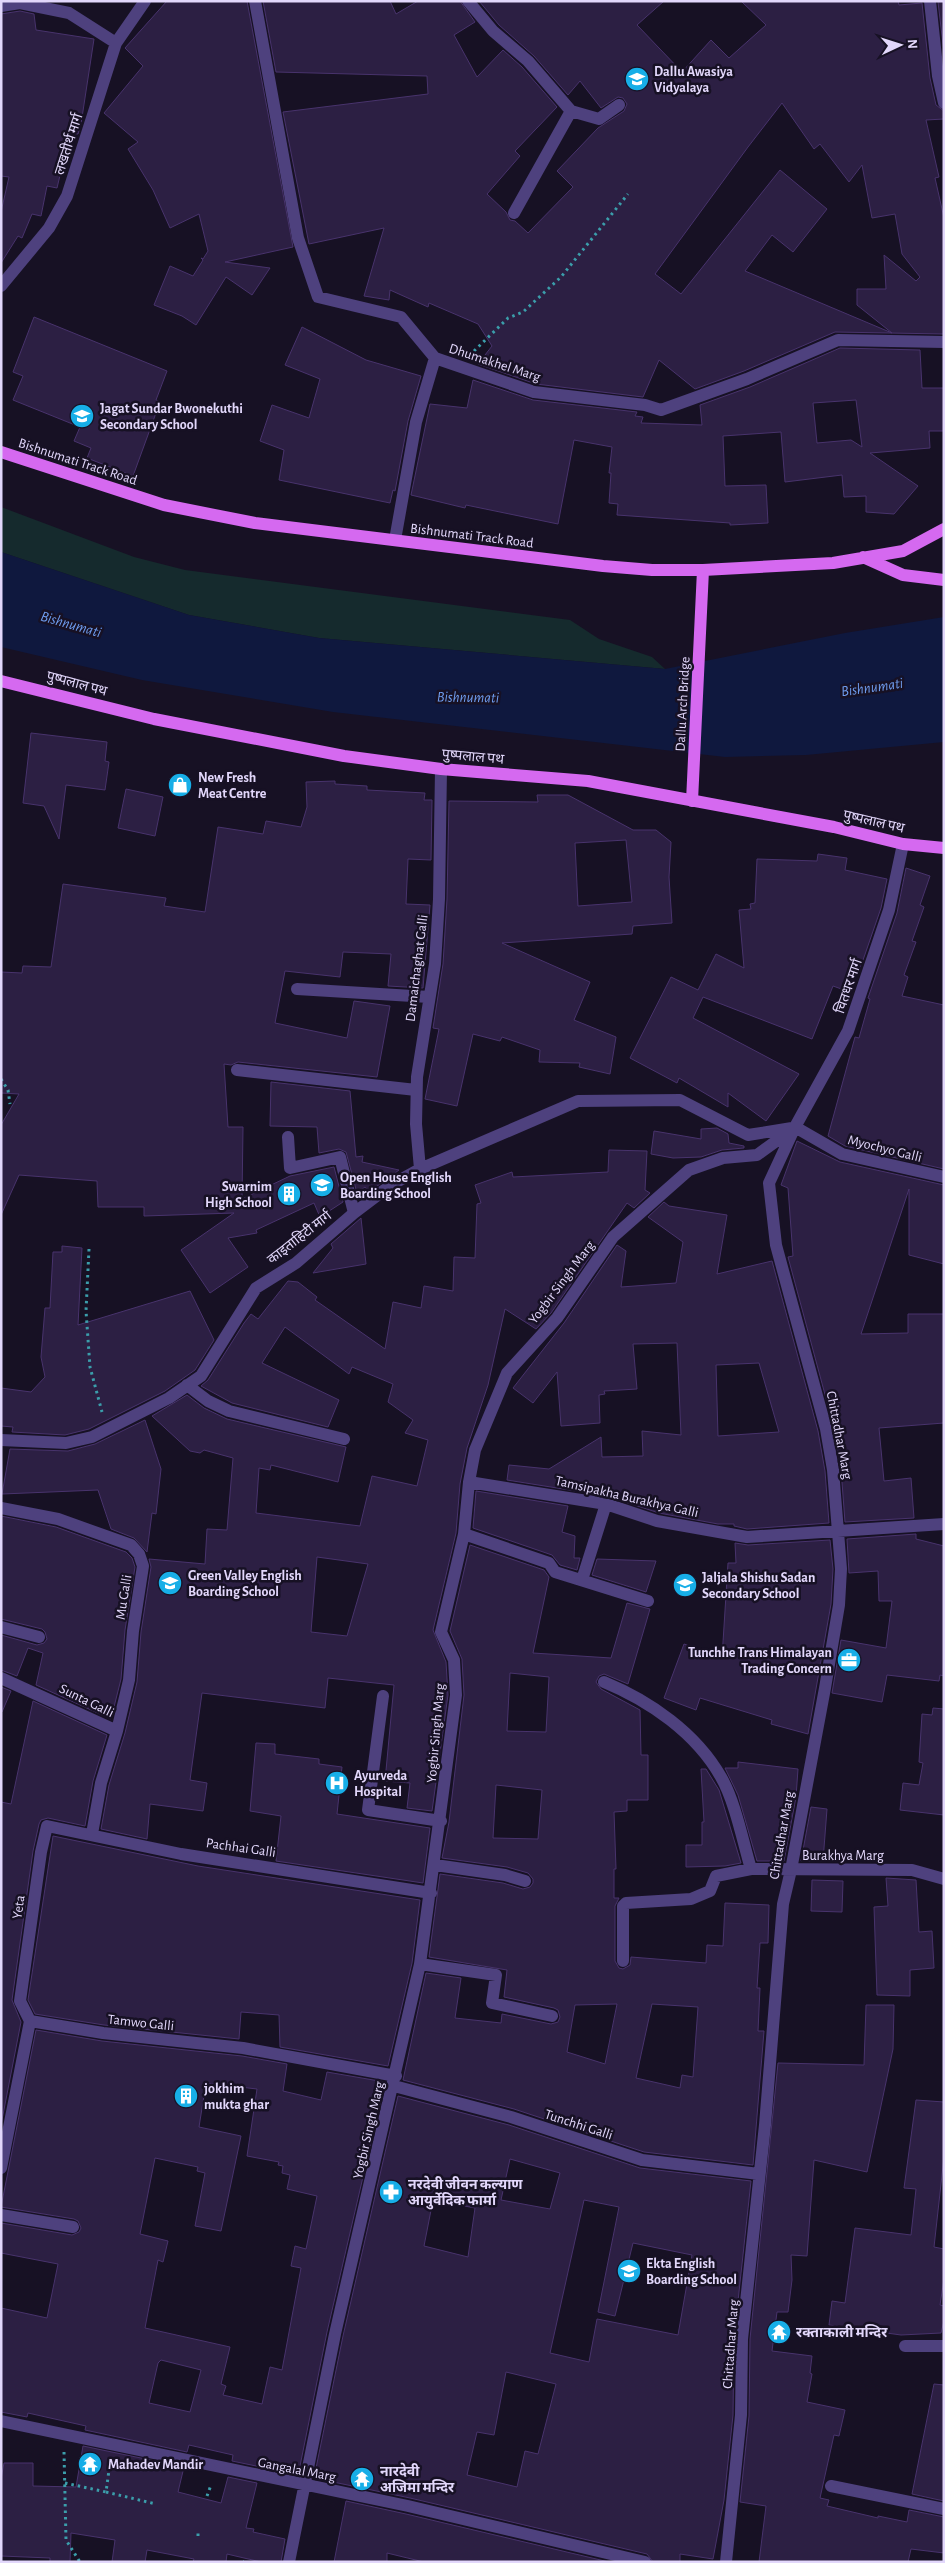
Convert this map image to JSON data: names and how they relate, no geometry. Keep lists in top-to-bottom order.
{
  "streets": {
    "main road": ["Bishnumati Track Road", "पुष्पलाल पथ", "Dallu Arch Bridge"],
    "street": [
      "लखतीर्थ मार्ग",
      "Dhumakhel Marg",
      "Damaichaghat Galli",
      "चितधर मार्ग",
      "Myochyo Galli",
      "काइताहिटी मार्ग",
      "Yogbir Singh Marg",
      "Chittadhar Marg",
      "Tamsipakha Burakhya Galli",
      "Mu Galli",
      "Sunta Galli",
      "Pachhai Galli",
      "Burakhya Marg",
      "Yeta",
      "Tamwo Galli",
      "Tunchhi Galli",
      "Gangalal Marg"
    ]
  },
  "crossings": [
    ["Bishnumati Track Road", "Dallu Arch Bridge"],
    ["पुष्पलाल पथ", "Dallu Arch Bridge"],
    ["पुष्पलाल पथ", "Damaichaghat Galli"],
    ["पुष्पलाल पथ", "चितधर मार्ग"],
    ["Damaichaghat Galli", "काइताहिटी मार्ग"],
    ["चितधर मार्ग", "Myochyo Galli"],
    ["चितधर मार्ग", "काइताहिटी मार्ग"],
    ["चितधर मार्ग", "Yogbir Singh Marg"],
    ["चितधर मार्ग", "Chittadhar Marg"],
    ["Myochyo Galli", "काइताहिटी मार्ग"],
    ["Myochyo Galli", "Yogbir Singh Marg"],
    ["Myochyo Galli", "Chittadhar Marg"],
    ["काइताहिटी मार्ग", "Yogbir Singh Marg"],
    ["काइताहिटी मार्ग", "Chittadhar Marg"],
    ["Yogbir Singh Marg", "Chittadhar Marg"],
    ["Yogbir Singh Marg", "Tamsipakha Burakhya Galli"],
    ["Yogbir Singh Marg", "Pachhai Galli"],
    ["Yogbir Singh Marg", "Tamwo Galli"],
    ["Yogbir Singh Marg", "Tunchhi Galli"],
    ["Yogbir Singh Marg", "Gangalal Marg"],
    ["Chittadhar Marg", "Tamsipakha Burakhya Galli"],
    ["Chittadhar Marg", "Burakhya Marg"],
    ["Chittadhar Marg", "Tunchhi Galli"],
    ["Mu Galli", "Sunta Galli"],
    ["Sunta Galli", "Pachhai Galli"],
    ["Pachhai Galli", "Yeta"],
    ["Yeta", "Tamwo Galli"],
    ["Tamwo Galli", "Tunchhi Galli"]
  ],
  "water": ["Bishnumati"],
  "places": {
    "school or university": [
      "Dallu Awasiya Vidyalaya",
      "Jagat Sundar Bwonekuthi Secondary School",
      "Open House English Boarding School",
      "Green Valley English Boarding School",
      "Jaljala Shishu Sadan Secondary School",
      "Ekta English Boarding School"
    ],
    "shop": ["New Fresh Meat Centre"],
    "building": ["Swarnim High School", "jokhim mukta ghar"],
    "office": ["Tunchhe Trans Himalayan Trading Concern"],
    "hospital": ["Ayurveda Hospital"],
    "pharmacy": ["नरदेवी जीवन कल्याण आयुर्वेदिक फार्मा"],
    "temple": ["रक्ताकाली मन्दिर", "Mahadev Mandir", "नारदेवी अजिमा मन्दिर"]
  },
  "north": "right"
}
